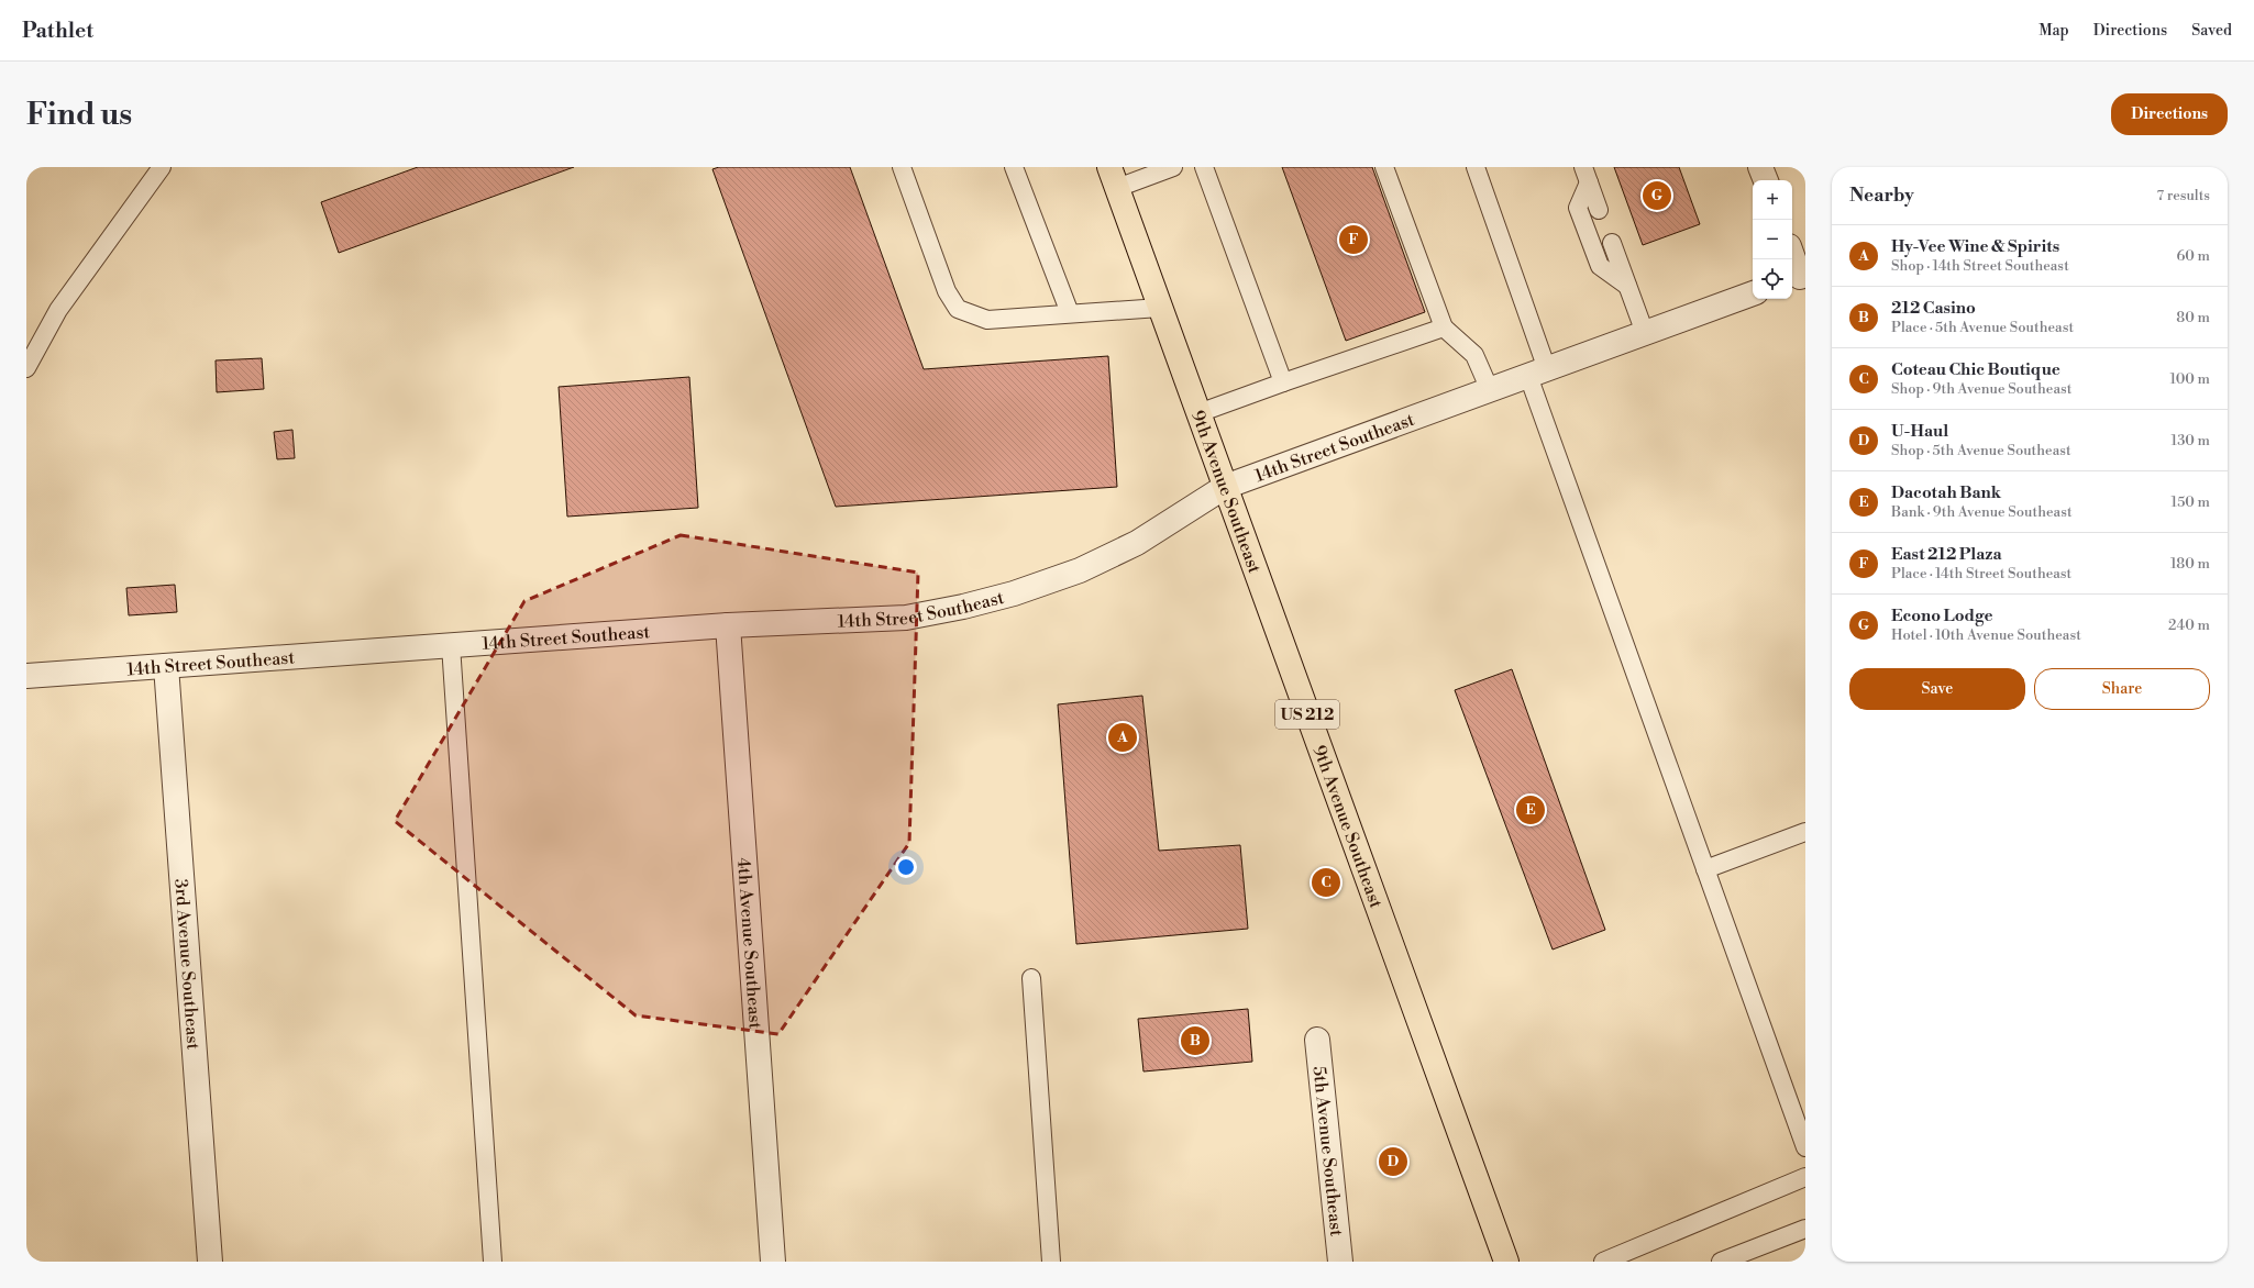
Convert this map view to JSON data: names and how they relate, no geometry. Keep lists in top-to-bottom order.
{
  "streets": {
    "main road": ["9th Avenue Southeast", "US 212"],
    "street": [
      "14th Street Southeast",
      "4th Avenue Southeast",
      "3rd Avenue Southeast",
      "5th Avenue Southeast"
    ]
  },
  "crossings": [
    ["14th Street Southeast", "9th Avenue Southeast"],
    ["14th Street Southeast", "4th Avenue Southeast"],
    ["14th Street Southeast", "3rd Avenue Southeast"]
  ],
  "page": {
    "header": "Pathlet",
    "nav": ["Map", "Directions", "Saved"],
    "buttons": [
      "Directions",
      ["Save", "Share"]
    ],
    "title": "Find us",
    "heading": ["Nearby", "7 results"],
    "pins": [
      "G",
      "F",
      "A",
      "E",
      "C",
      "B",
      "D"
    ],
    "map_buttons": ["+", "−"],
    "list": [
      {
        "mark": "A",
        "name": "Hy-Vee Wine & Spirits",
        "note": "Shop · 14th Street Southeast",
        "value": "60 m"
      },
      {
        "mark": "B",
        "name": "212 Casino",
        "note": "Place · 5th Avenue Southeast",
        "value": "80 m"
      },
      {
        "mark": "C",
        "name": "Coteau Chic Boutique",
        "note": "Shop · 9th Avenue Southeast",
        "value": "100 m"
      },
      {
        "mark": "D",
        "name": "U-Haul",
        "note": "Shop · 5th Avenue Southeast",
        "value": "130 m"
      },
      {
        "mark": "E",
        "name": "Dacotah Bank",
        "note": "Bank · 9th Avenue Southeast",
        "value": "150 m"
      },
      {
        "mark": "F",
        "name": "East 212 Plaza",
        "note": "Place · 14th Street Southeast",
        "value": "180 m"
      },
      {
        "mark": "G",
        "name": "Econo Lodge",
        "note": "Hotel · 10th Avenue Southeast",
        "value": "240 m"
      }
    ]
  }
}
